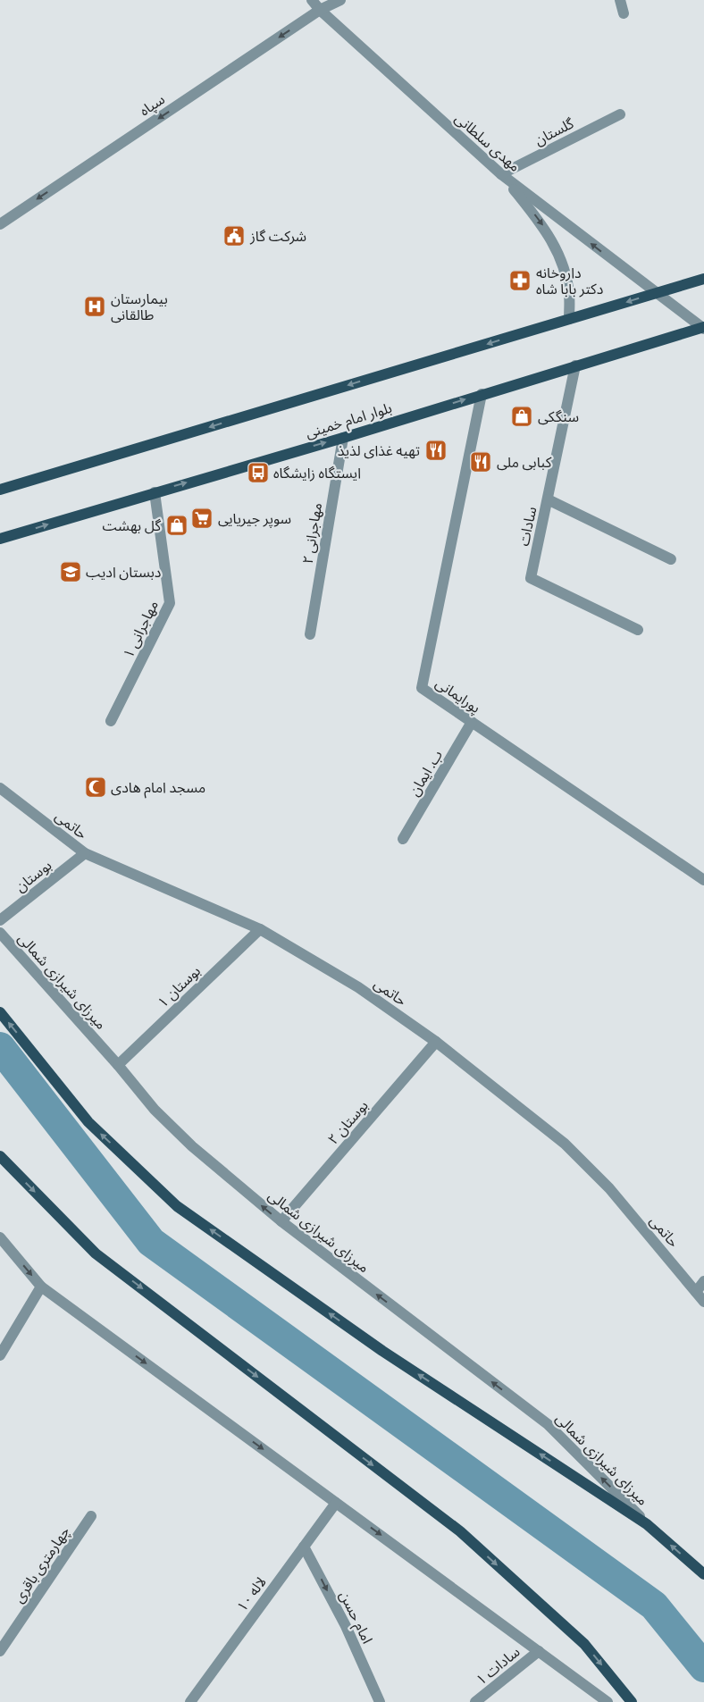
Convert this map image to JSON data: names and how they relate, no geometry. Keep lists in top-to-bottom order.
{
  "streets": {
    "main road": ["بلوار امام خمینی", "میرزای شیرازی شمالی"],
    "street": [
      "سپاه",
      "گلستان",
      "مهدی سلطانی",
      "سادات",
      "مهاجرانی ۲",
      "مهاجرانی ۱",
      "پورایمانی",
      "ب. ایمان",
      "حاتمی",
      "بوستان",
      "بوستان ۱",
      "بوستان ۲",
      "چهارمتری باقری",
      "لاله ۱۰",
      "امام حسن",
      "سادات ۱"
    ]
  },
  "crossings": [
    ["سپاه", "مهدی سلطانی"],
    ["گلستان", "مهدی سلطانی"],
    ["مهدی سلطانی", "بلوار امام خمینی"],
    ["بلوار امام خمینی", "سادات"],
    ["بلوار امام خمینی", "مهاجرانی ۲"],
    ["بلوار امام خمینی", "مهاجرانی ۱"],
    ["بلوار امام خمینی", "پورایمانی"],
    ["پورایمانی", "ب. ایمان"],
    ["حاتمی", "بوستان"],
    ["حاتمی", "بوستان ۱"],
    ["حاتمی", "بوستان ۲"],
    ["میرزای شیرازی شمالی", "بوستان ۱"],
    ["میرزای شیرازی شمالی", "بوستان ۲"],
    ["لاله ۱۰", "امام حسن"]
  ],
  "one_way": [
    "سپاه",
    "مهدی سلطانی",
    "میرزای شیرازی شمالی",
    "امام حسن"
  ],
  "places": {
    "public building": ["شرکت گاز"],
    "pharmacy": ["داروخانه دکتر بابا شاه"],
    "hospital": ["بیمارستان طالقانی"],
    "shop": ["سنگکی", "گل بهشت"],
    "restaurant": ["تهیه غذای لذیذ", "کبابی ملی"],
    "bus stop": ["ایستگاه زایشگاه"],
    "supermarket": ["سوپر جیریایی"],
    "school or university": ["دبستان ادیب"],
    "mosque": ["مسجد امام هادی"]
  }
}
